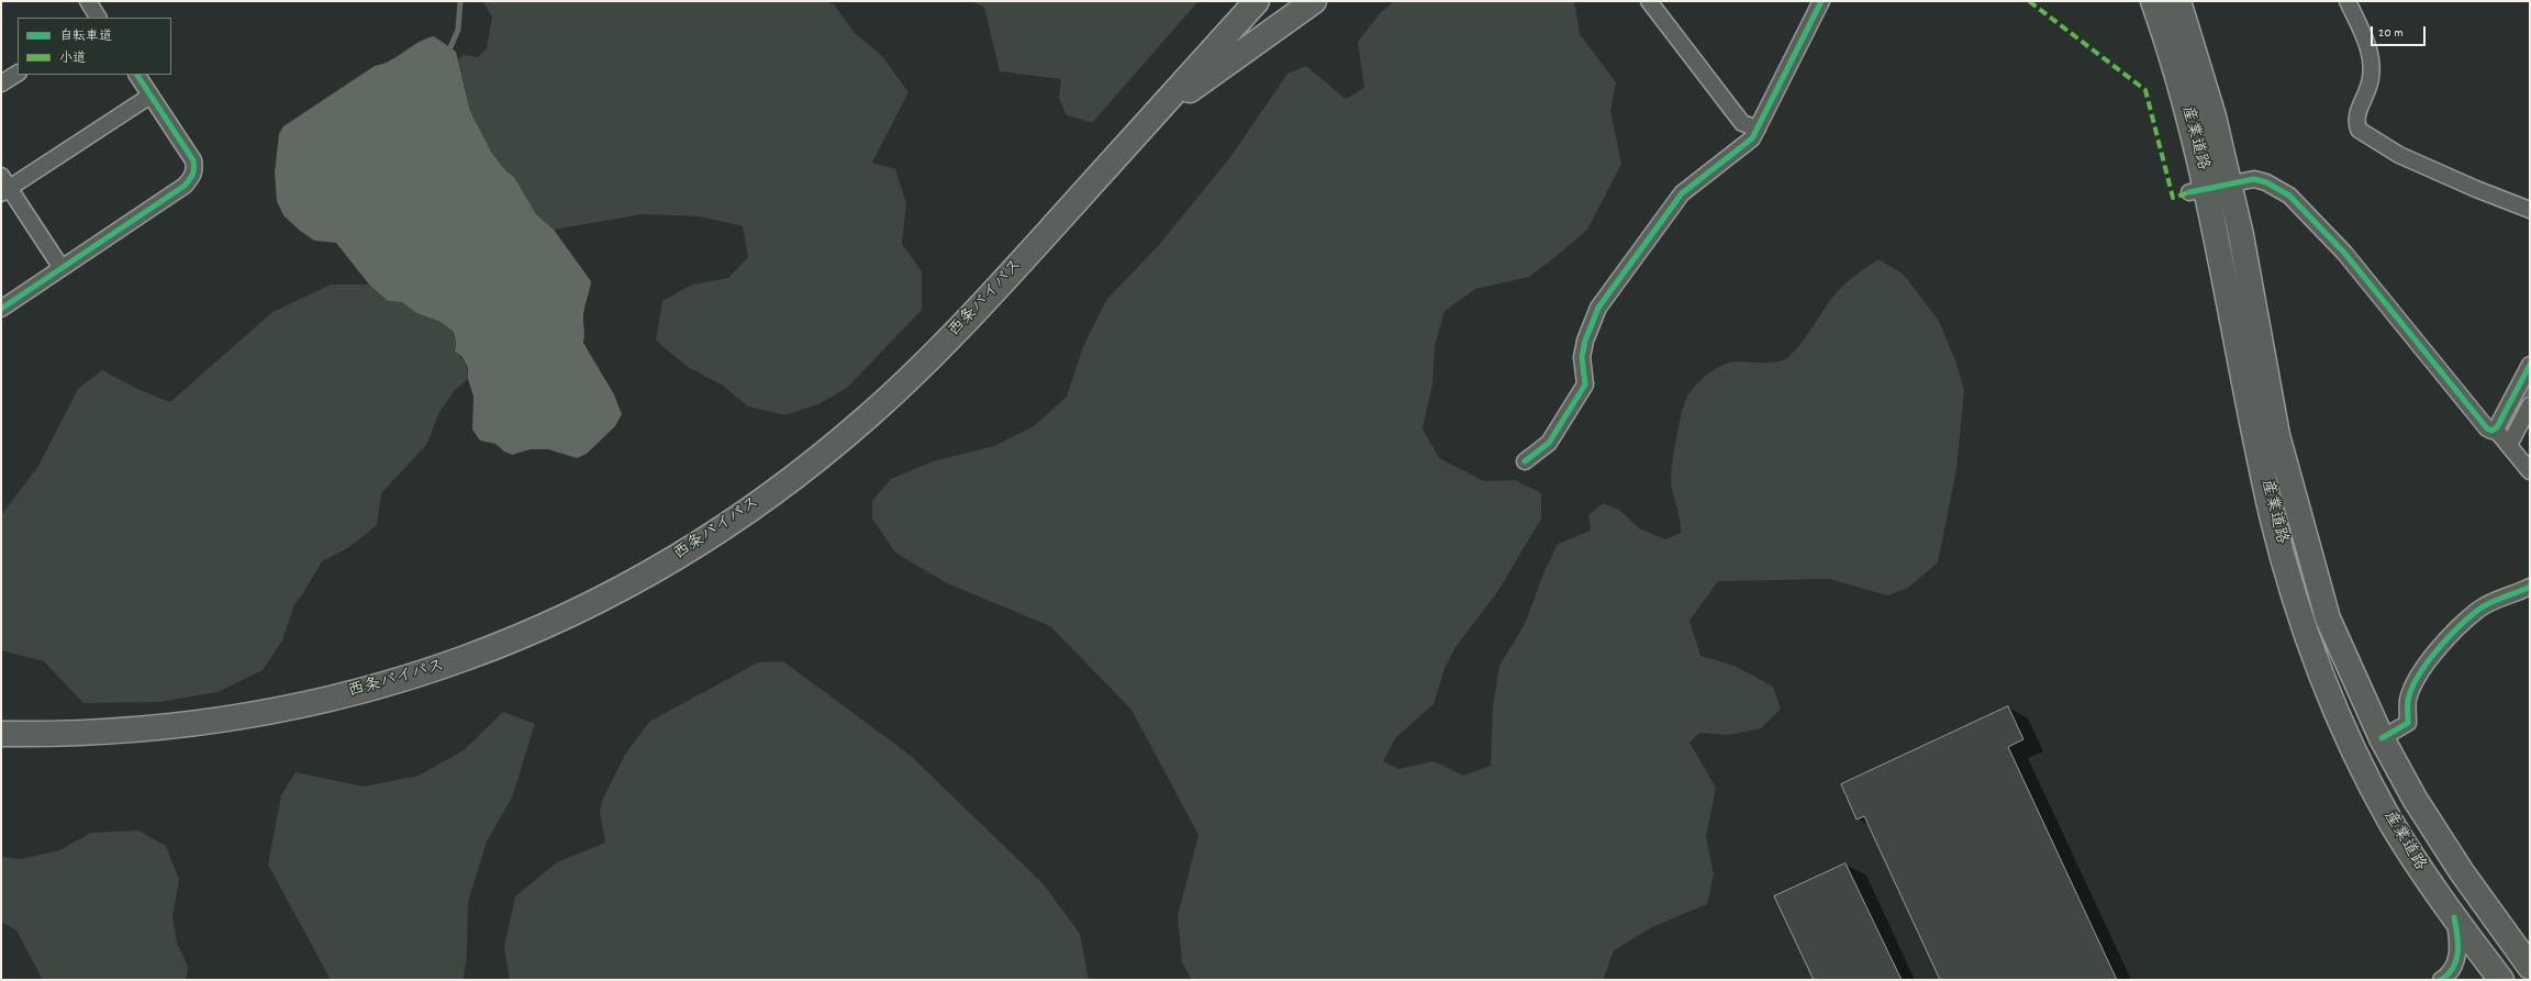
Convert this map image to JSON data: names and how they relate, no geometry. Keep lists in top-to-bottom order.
{
  "streets": {
    "main road": ["産業道路", "西条バイパス"]
  },
  "legend": ["自転車道", "小道"],
  "scale_bar": "20 m"
}
